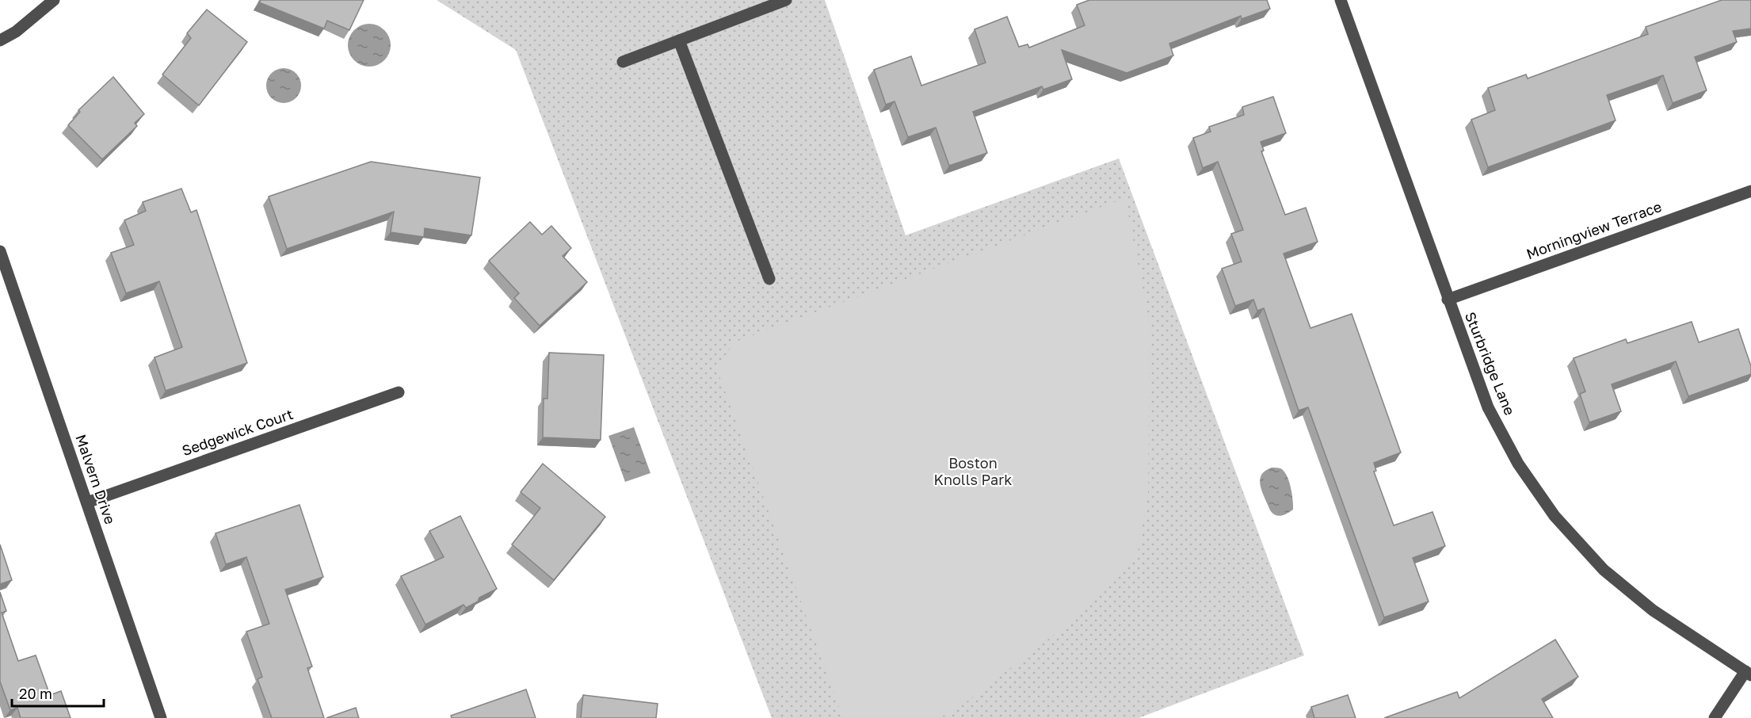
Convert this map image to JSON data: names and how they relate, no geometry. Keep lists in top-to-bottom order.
{
  "streets": {
    "street": [
      "Morningview Terrace",
      "Sturbridge Lane",
      "Sedgewick Court",
      "Malvern Drive"
    ]
  },
  "crossings": [
    ["Morningview Terrace", "Sturbridge Lane"],
    ["Sedgewick Court", "Malvern Drive"]
  ],
  "parks": ["Boston Knolls Park"],
  "scale_bar": "20 m"
}
